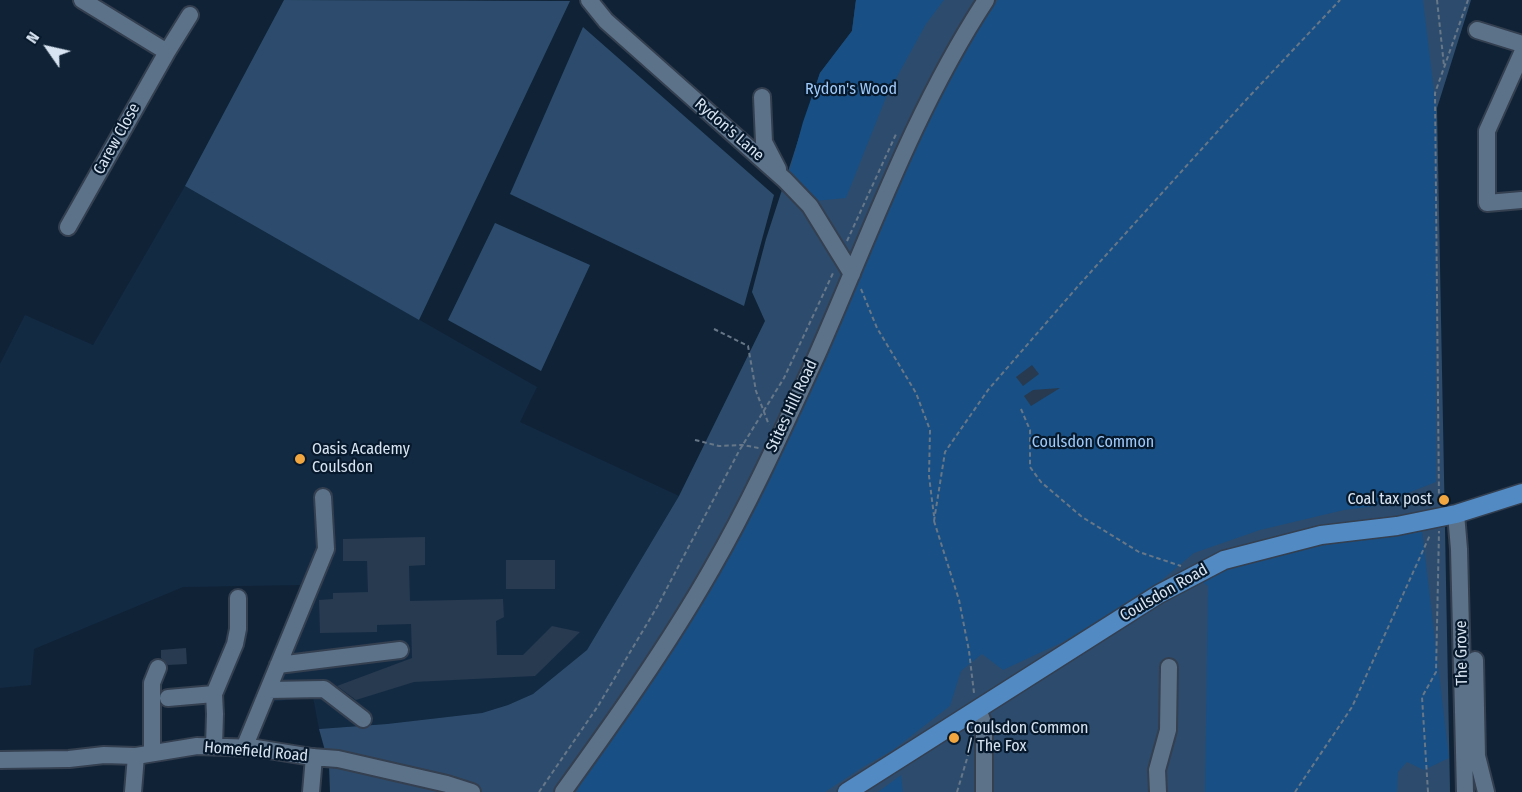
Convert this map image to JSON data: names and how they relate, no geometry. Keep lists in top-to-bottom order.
{
  "streets": {
    "main road": ["Coulsdon Road"],
    "street": [
      "Rydon's Lane",
      "Carew Close",
      "Stites Hill Road",
      "The Grove",
      "Homefield Road"
    ]
  },
  "crossings": [
    ["Rydon's Lane", "Stites Hill Road"],
    ["Coulsdon Road", "The Grove"]
  ],
  "parks": ["Rydon's Wood", "Coulsdon Common"],
  "places": ["Oasis Academy Coulsdon", "Coal tax post", "Coulsdon Common / The Fox"],
  "north": "top left"
}
